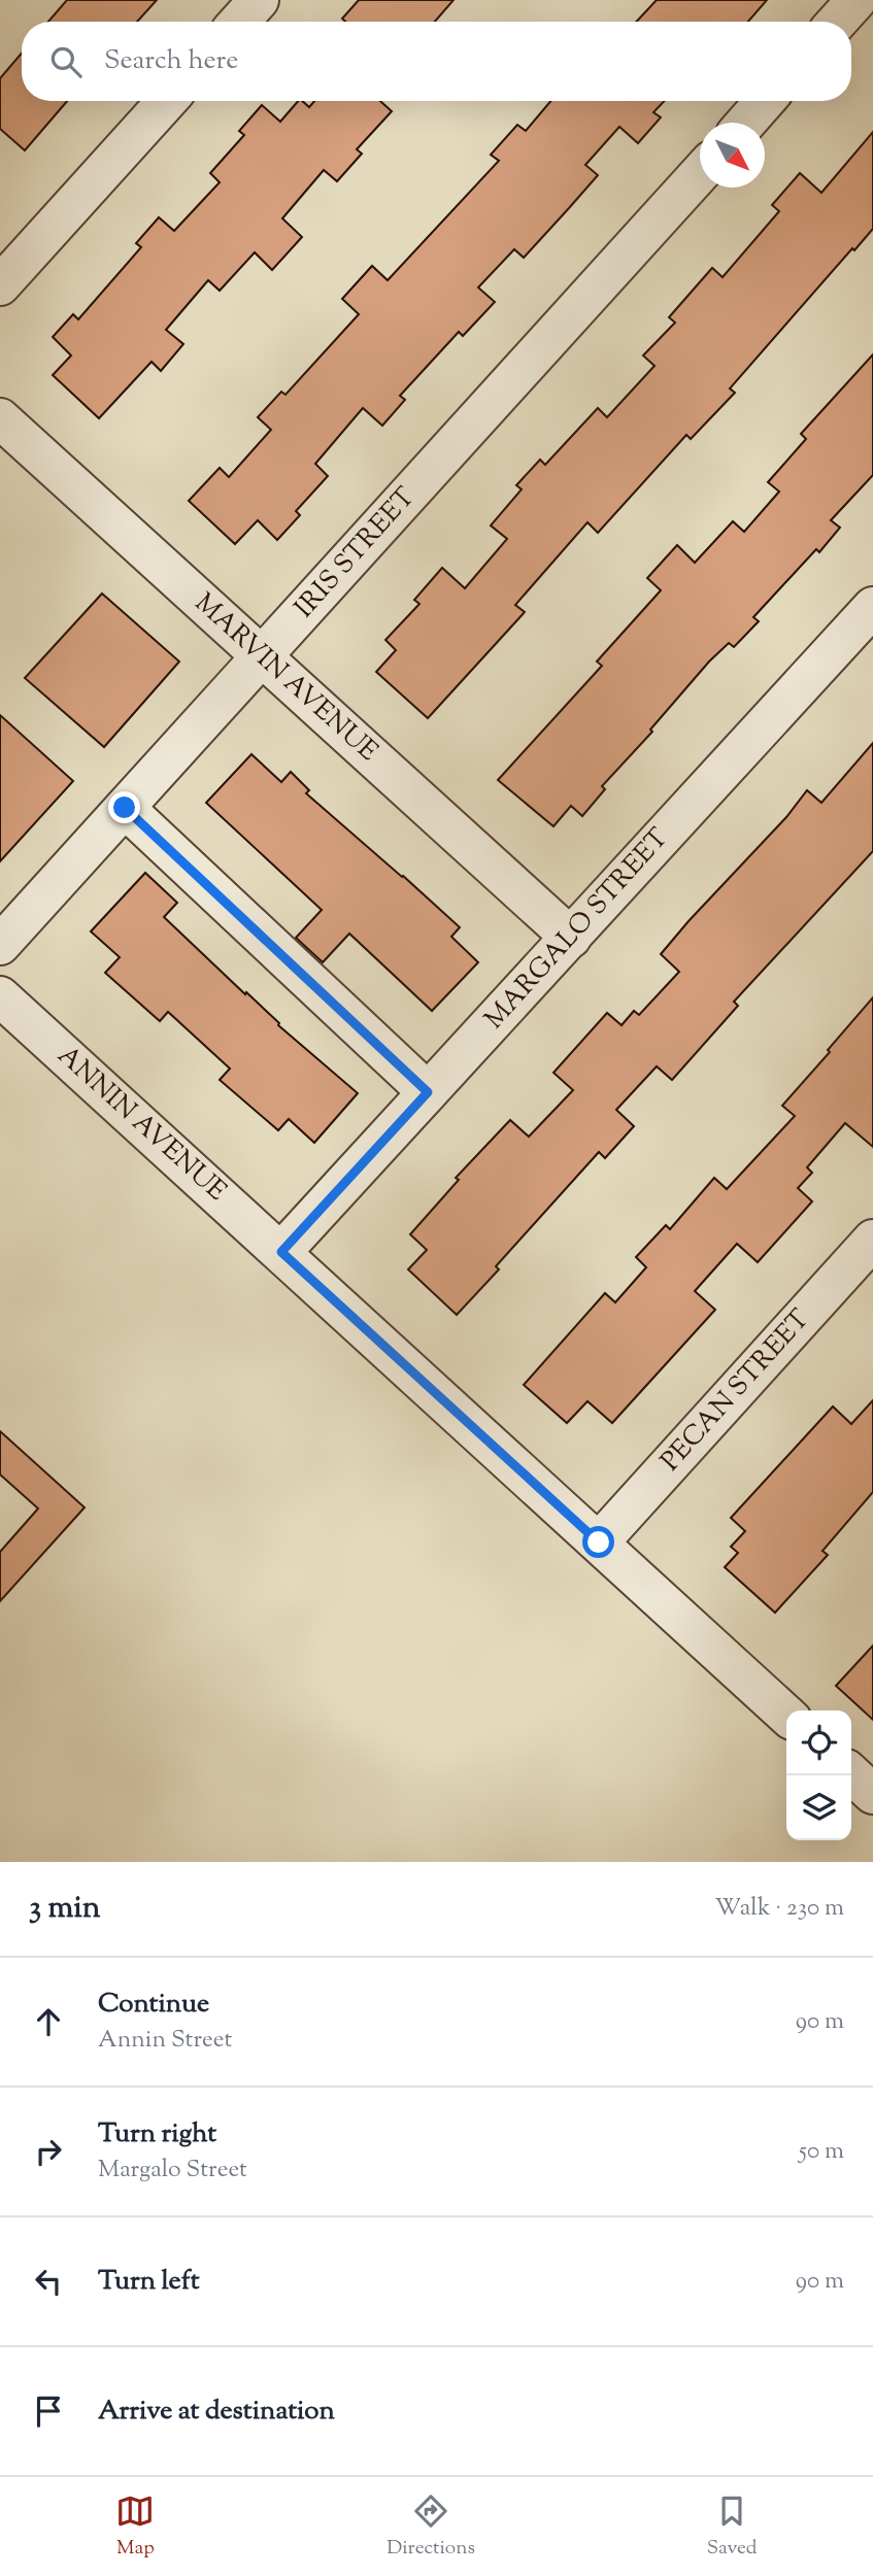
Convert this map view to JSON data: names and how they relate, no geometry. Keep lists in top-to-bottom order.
{
  "streets": {
    "street": [
      "IRIS STREET",
      "MARVIN AVENUE",
      "MARGALO STREET",
      "ANNIN AVENUE",
      "PECAN STREET"
    ]
  },
  "crossings": [
    ["IRIS STREET", "MARVIN AVENUE"],
    ["MARVIN AVENUE", "MARGALO STREET"],
    ["MARGALO STREET", "ANNIN AVENUE"],
    ["ANNIN AVENUE", "PECAN STREET"]
  ],
  "north": "bottom right",
  "page": {
    "search": "Search here",
    "heading": ["3 min", "Walk · 230 m"],
    "list": [
      ["Continue", "Annin Street", "90 m"],
      ["Turn right", "Margalo Street", "50 m"],
      ["Turn left", "90 m"],
      "Arrive at destination"
    ],
    "nav": ["Map", "Directions", "Saved"]
  }
}
